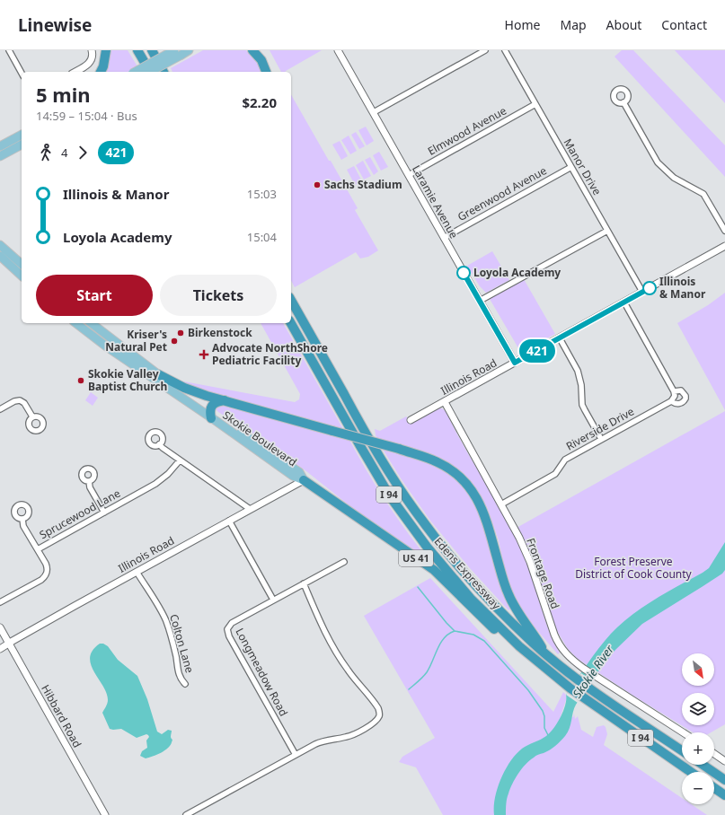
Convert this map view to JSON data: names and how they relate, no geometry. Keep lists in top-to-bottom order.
{
  "streets": {
    "highway": ["I 94", "US 41", "Edens Expressway"],
    "main road": ["Skokie Boulevard"],
    "street": [
      "Elmwood Avenue",
      "Manor Drive",
      "Greenwood Avenue",
      "Laramie Avenue",
      "Illinois Road",
      "Riverside Drive",
      "Sprucewood Lane",
      "Frontage Road",
      "Colton Lane",
      "Longmeadow Road",
      "Hibbard Road"
    ]
  },
  "crossings": [
    ["Elmwood Avenue", "Manor Drive"],
    ["Elmwood Avenue", "Laramie Avenue"],
    ["Manor Drive", "Greenwood Avenue"],
    ["Manor Drive", "Illinois Road"],
    ["Greenwood Avenue", "Laramie Avenue"],
    ["Laramie Avenue", "Illinois Road"],
    ["Illinois Road", "Riverside Drive"],
    ["Illinois Road", "Skokie Boulevard"],
    ["Illinois Road", "US 41"],
    ["Illinois Road", "Frontage Road"],
    ["Illinois Road", "Colton Lane"],
    ["Illinois Road", "Hibbard Road"],
    ["Riverside Drive", "Frontage Road"],
    ["Skokie Boulevard", "US 41"],
    ["US 41", "Edens Expressway"]
  ],
  "water": ["Skokie River"],
  "parks": ["Forest Preserve District of Cook County"],
  "places": {
    "other": [
      "Sachs Stadium",
      "Loyola Academy",
      "Illinois & Manor",
      "Birkenstock",
      "Kriser's Natural Pet",
      "Skokie Valley Baptist Church"
    ],
    "health": ["Advocate NorthShore Pediatric Facility"]
  },
  "lines": ["bus line 421"],
  "north": "bottom right",
  "page": {
    "header": "Linewise",
    "nav": [
      "Home",
      "Map",
      "About",
      "Contact"
    ],
    "on_map": "421",
    "heading": ["5 min", "14:59 – 15:04 · Bus", "$2.20"],
    "legs": ["4", "421"],
    "list": [
      {
        "name": "Illinois & Manor",
        "value": "15:03"
      },
      {
        "name": "Loyola Academy",
        "value": "15:04"
      }
    ],
    "buttons": ["Start", "Tickets"],
    "map_buttons": ["+", "−"]
  }
}
